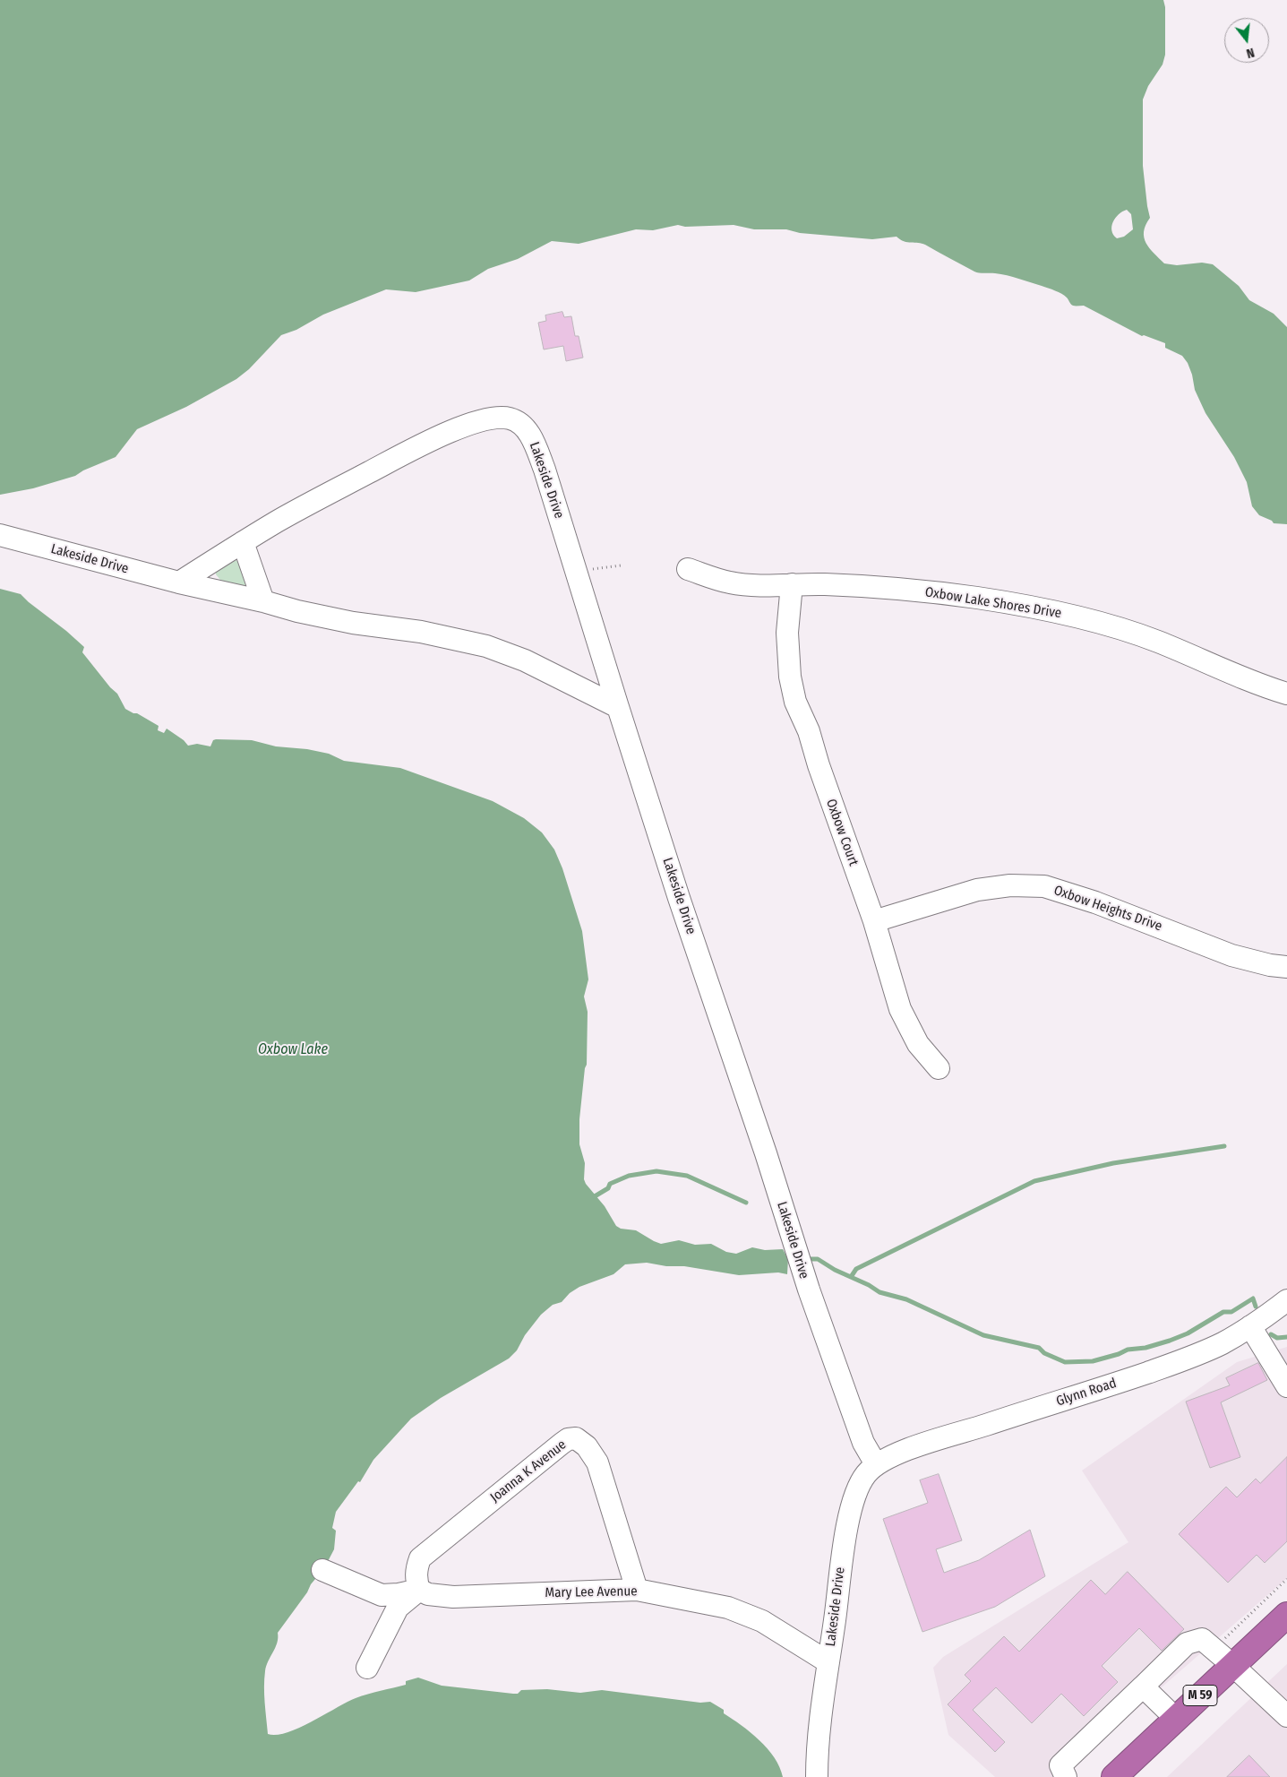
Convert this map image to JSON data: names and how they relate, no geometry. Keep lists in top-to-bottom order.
{
  "streets": {
    "highway": ["M 59"],
    "street": [
      "Lakeside Drive",
      "Oxbow Lake Shores Drive",
      "Oxbow Court",
      "Oxbow Heights Drive",
      "Glynn Road",
      "Joanna K Avenue",
      "Mary Lee Avenue"
    ]
  },
  "crossings": [
    ["Lakeside Drive", "Glynn Road"],
    ["Lakeside Drive", "Mary Lee Avenue"],
    ["Oxbow Lake Shores Drive", "Oxbow Court"],
    ["Oxbow Court", "Oxbow Heights Drive"],
    ["Joanna K Avenue", "Mary Lee Avenue"]
  ],
  "water": ["Oxbow Lake"],
  "north": "bottom"
}
